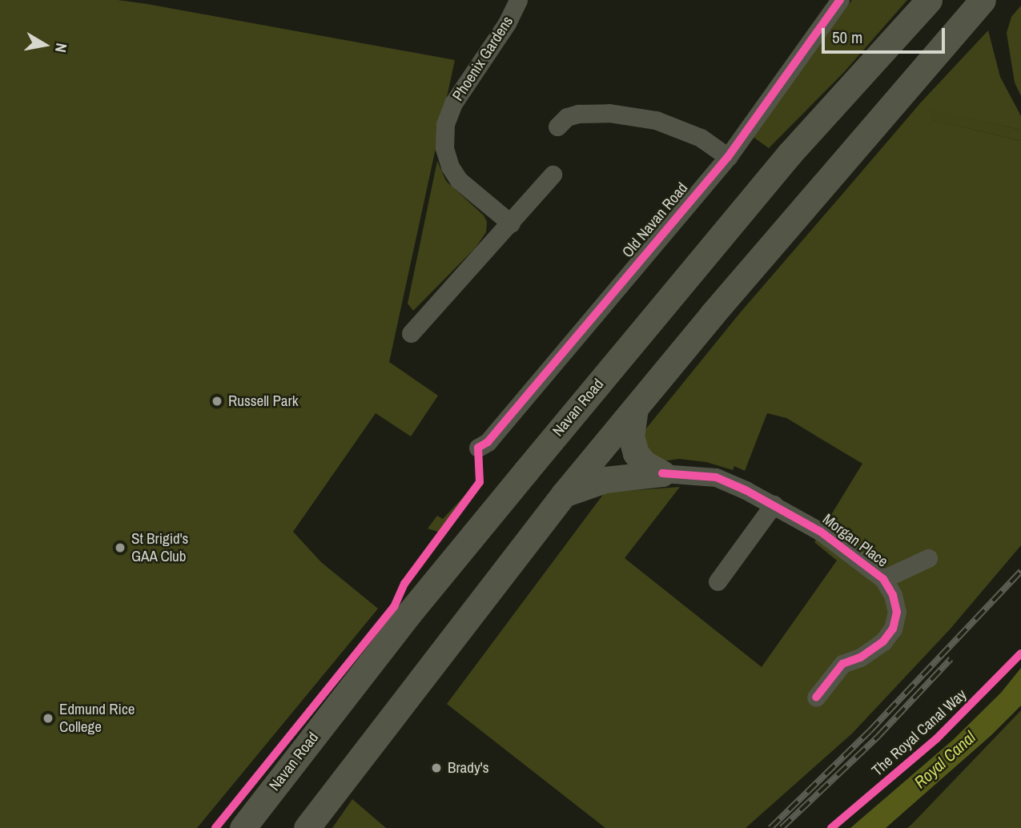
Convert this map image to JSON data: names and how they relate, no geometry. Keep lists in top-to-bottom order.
{
  "streets": {
    "main road": ["Navan Road"],
    "street": ["Phoenix Gardens", "Old Navan Road", "Morgan Place"],
    "cycle path": ["The Royal Canal Way"]
  },
  "water": ["Royal Canal"],
  "places": [
    "Russell Park",
    "St Brigid's GAA Club",
    "Edmund Rice College",
    "Brady's"
  ],
  "scale_bar": "50 m",
  "north": "right"
}
